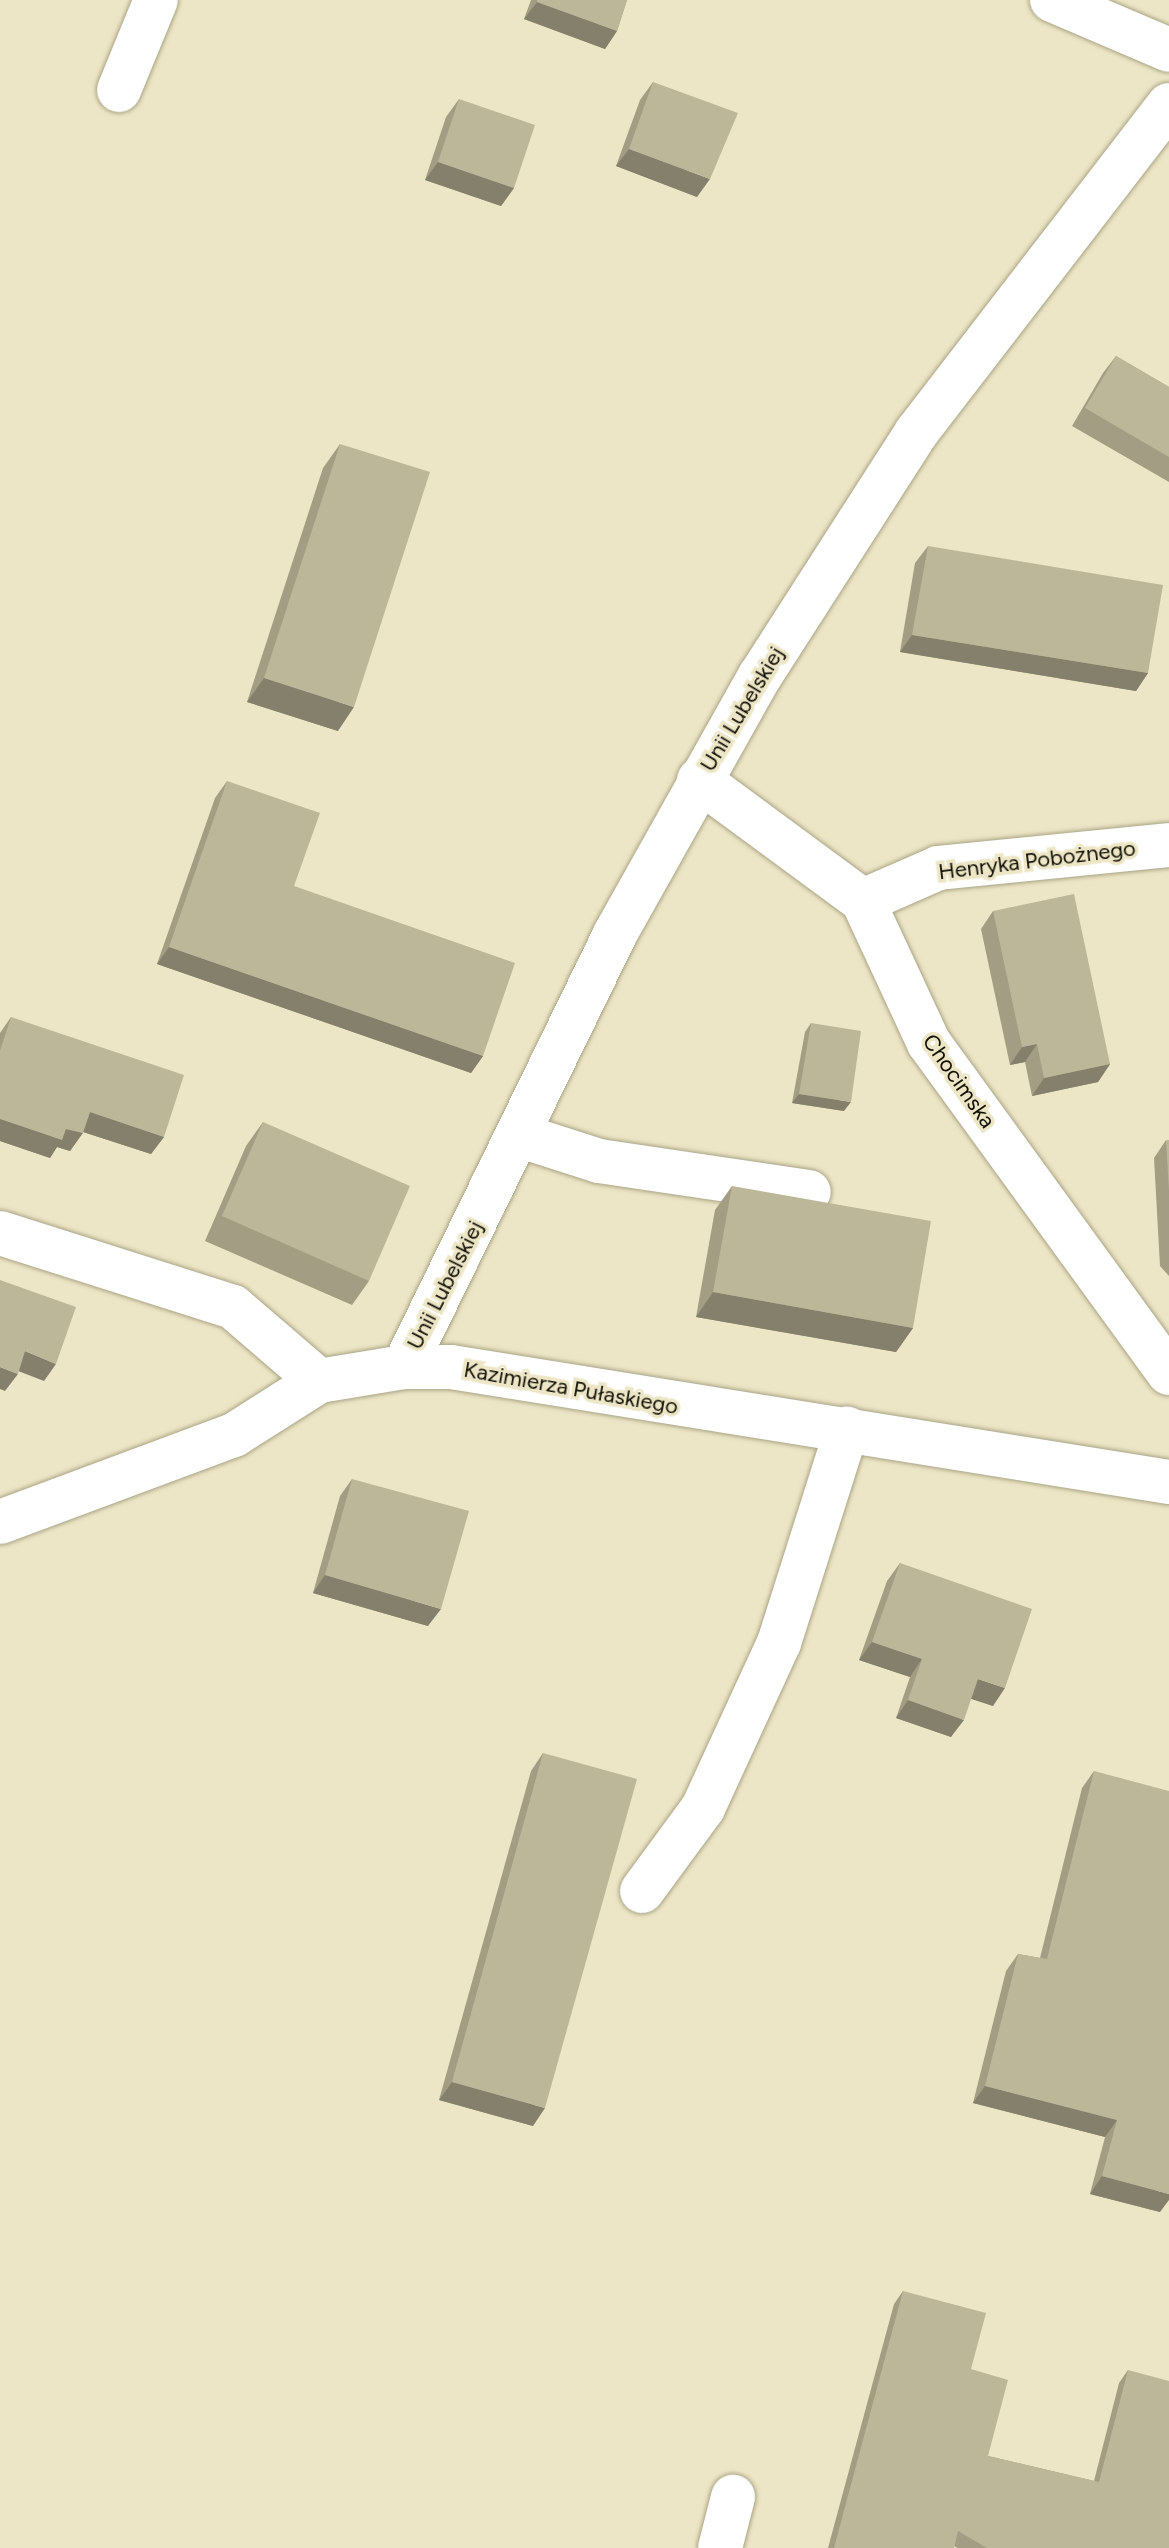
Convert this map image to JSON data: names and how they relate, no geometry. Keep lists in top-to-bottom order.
{
  "streets": {
    "street": [
      "Unii Lubelskiej",
      "Henryka Pobożnego",
      "Chocimska",
      "Kazimierza Pułaskiego"
    ]
  },
  "crossings": [
    ["Unii Lubelskiej", "Chocimska"],
    ["Unii Lubelskiej", "Kazimierza Pułaskiego"],
    ["Henryka Pobożnego", "Chocimska"]
  ]
}
